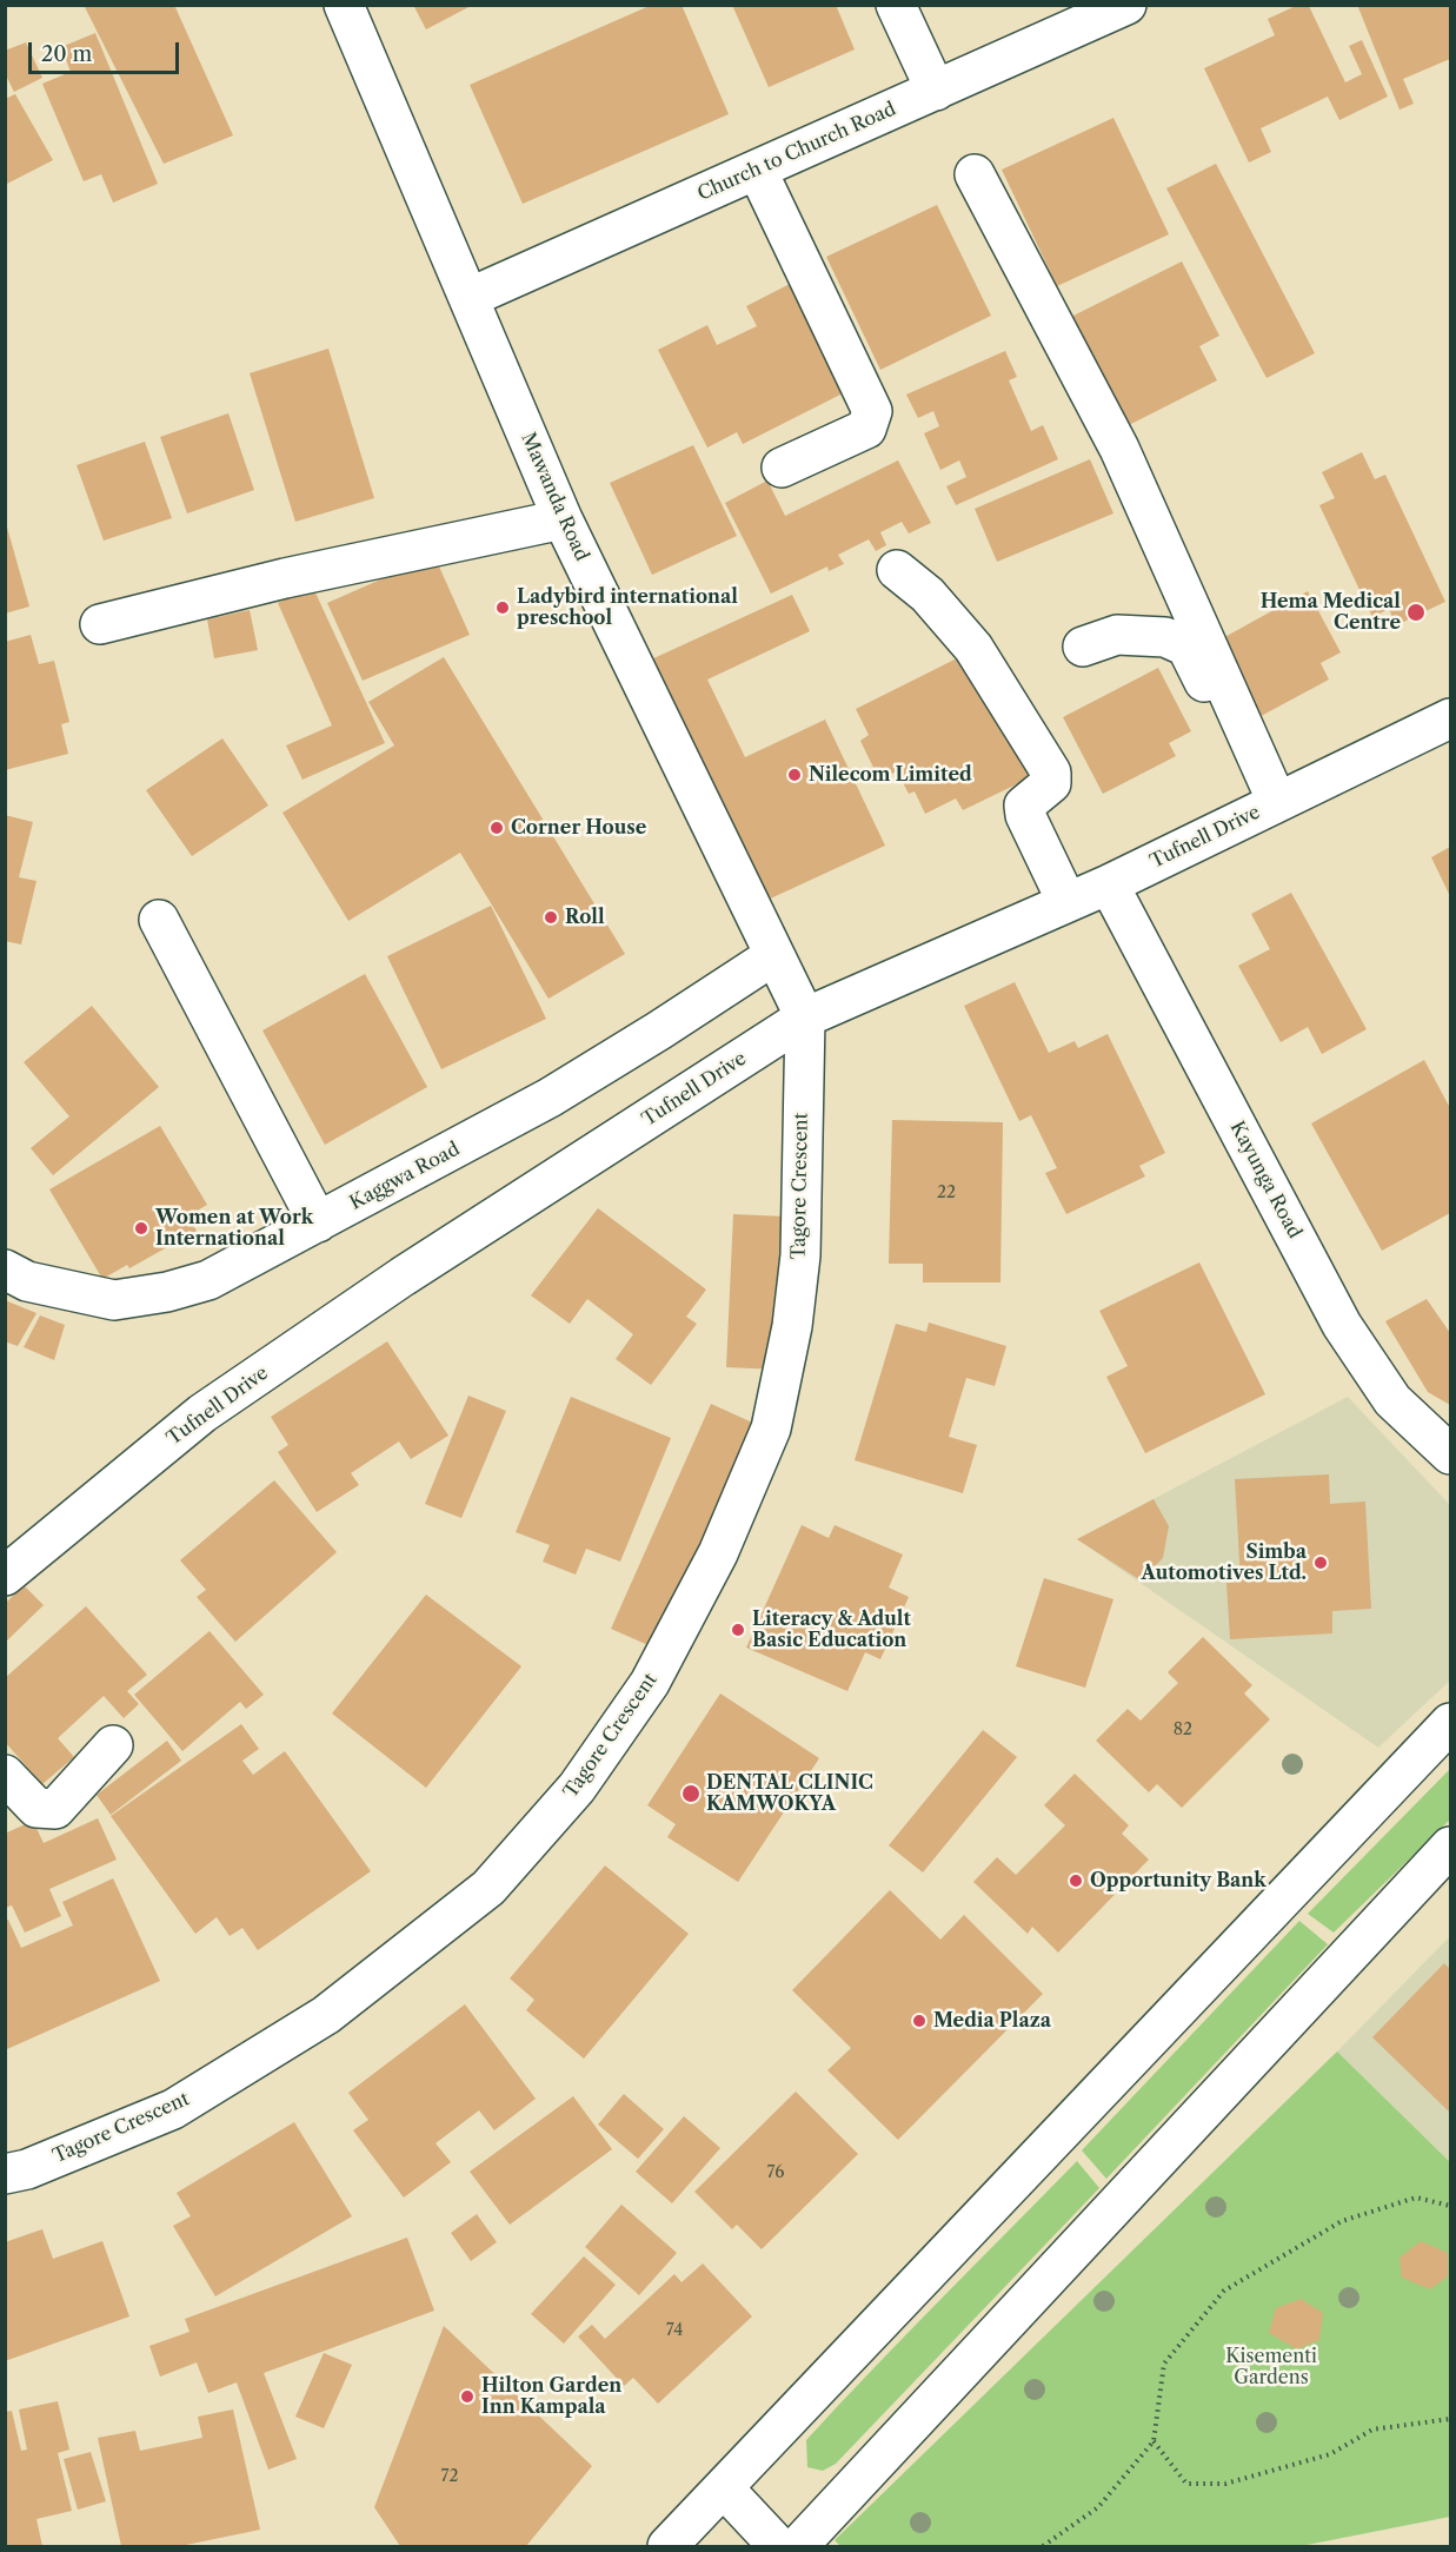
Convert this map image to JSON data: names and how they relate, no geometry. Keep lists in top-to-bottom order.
{
  "streets": {
    "street": [
      "Church to Church Road",
      "Mawanda Road",
      "Tufnell Drive",
      "Kaggwa Road",
      "Kayunga Road",
      "Tagore Crescent"
    ]
  },
  "crossings": [
    ["Church to Church Road", "Mawanda Road"],
    ["Mawanda Road", "Tufnell Drive"],
    ["Mawanda Road", "Kaggwa Road"],
    ["Mawanda Road", "Tagore Crescent"],
    ["Tufnell Drive", "Kayunga Road"],
    ["Tufnell Drive", "Tagore Crescent"]
  ],
  "parks": ["Kisementi Gardens"],
  "places": [
    "Ladybird international preschool",
    "Hema Medical Centre",
    "Nilecom Limited",
    "Corner House",
    "Roll",
    "Women at Work International",
    "Simba Automotives Ltd.",
    "Literacy & Adult Basic Education",
    "DENTAL CLINIC KAMWOKYA",
    "Opportunity Bank",
    "Media Plaza",
    "Hilton Garden Inn Kampala"
  ],
  "house_numbers": [
    "22",
    "82",
    "76",
    "74",
    "72"
  ],
  "scale_bar": "20 m"
}
